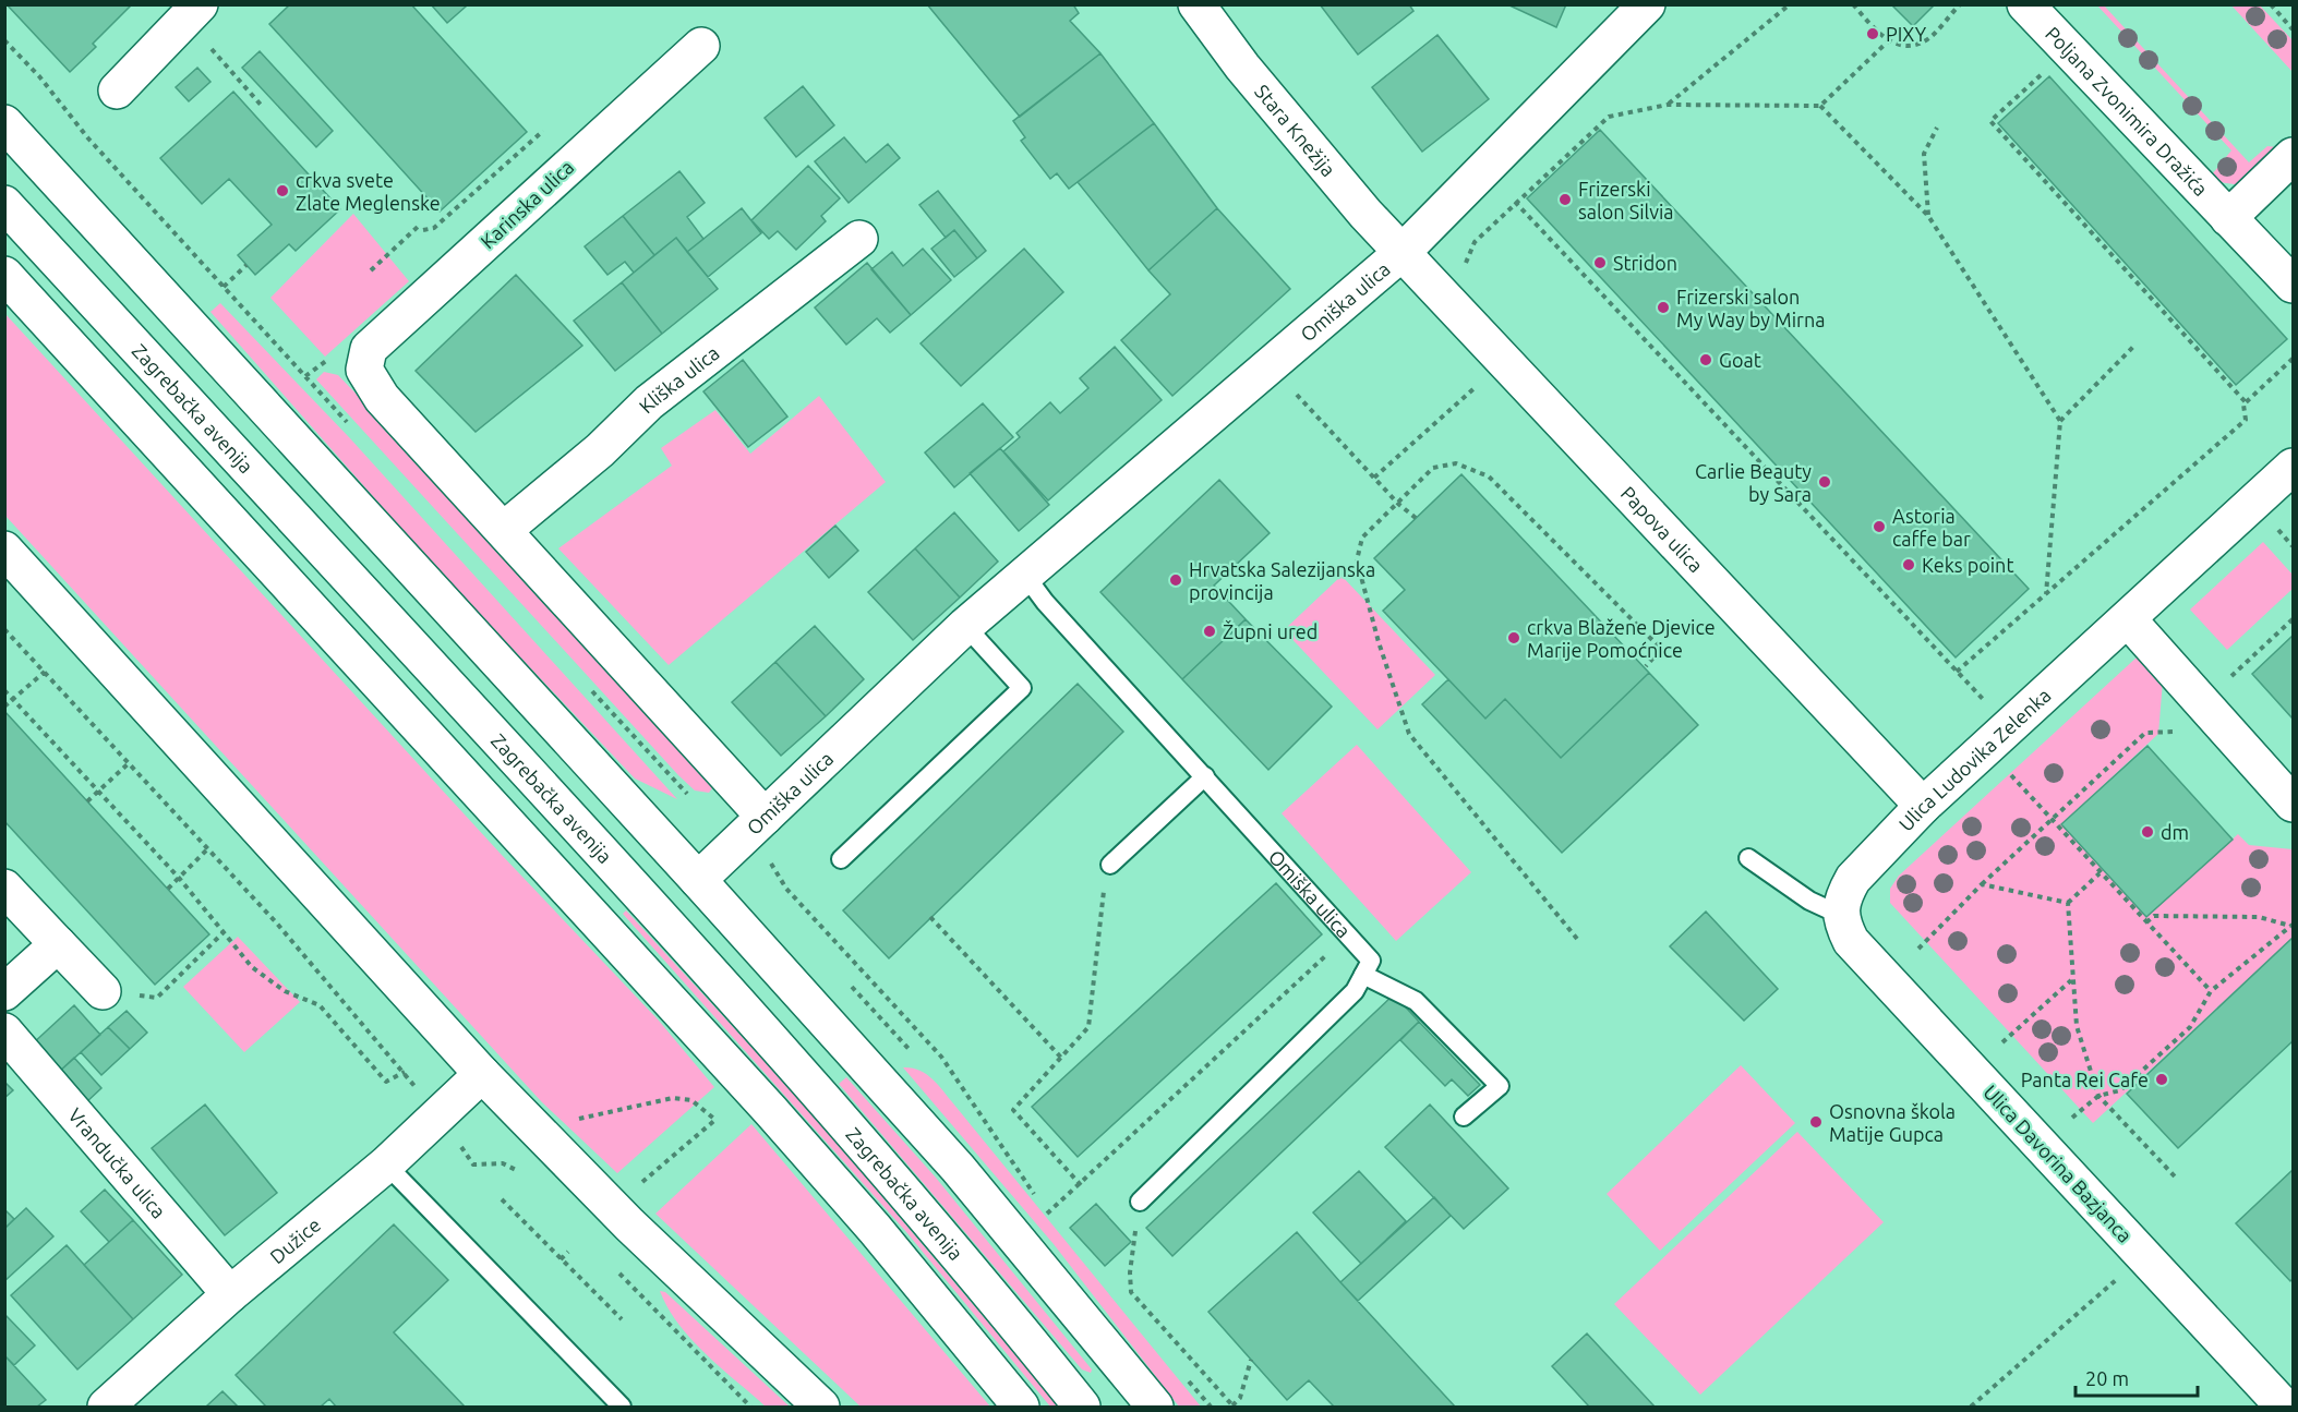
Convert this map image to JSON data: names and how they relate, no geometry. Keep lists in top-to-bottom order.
{
  "streets": {
    "street": [
      "Poljana Zvonimira Dražića",
      "Stara Knežija",
      "Karinska ulica",
      "Omiška ulica",
      "Kliška ulica",
      "Zagrebačka avenija",
      "Papova ulica",
      "Ulica Ludovika Zelenka",
      "Vrandučka ulica",
      "Ulica Davorina Bazjanca",
      "Dužice"
    ]
  },
  "crossings": [
    ["Stara Knežija", "Omiška ulica"],
    ["Stara Knežija", "Papova ulica"],
    ["Karinska ulica", "Kliška ulica"],
    ["Omiška ulica", "Papova ulica"],
    ["Papova ulica", "Ulica Ludovika Zelenka"],
    ["Ulica Ludovika Zelenka", "Ulica Davorina Bazjanca"],
    ["Vrandučka ulica", "Dužice"]
  ],
  "places": [
    "PIXY",
    "crkva svete Zlate Meglenske",
    "Frizerski salon Silvia",
    "Stridon",
    "Frizerski salon My Way by Mirna",
    "Goat",
    "Carlie Beauty by Sara",
    "Astoria caffe bar",
    "Keks point",
    "Hrvatska Salezijanska provincija",
    "Župni ured",
    "crkva Blažene Djevice Marije Pomoćnice",
    "dm",
    "Panta Rei Cafe",
    "Osnovna škola Matije Gupca"
  ],
  "scale_bar": "20 m"
}
